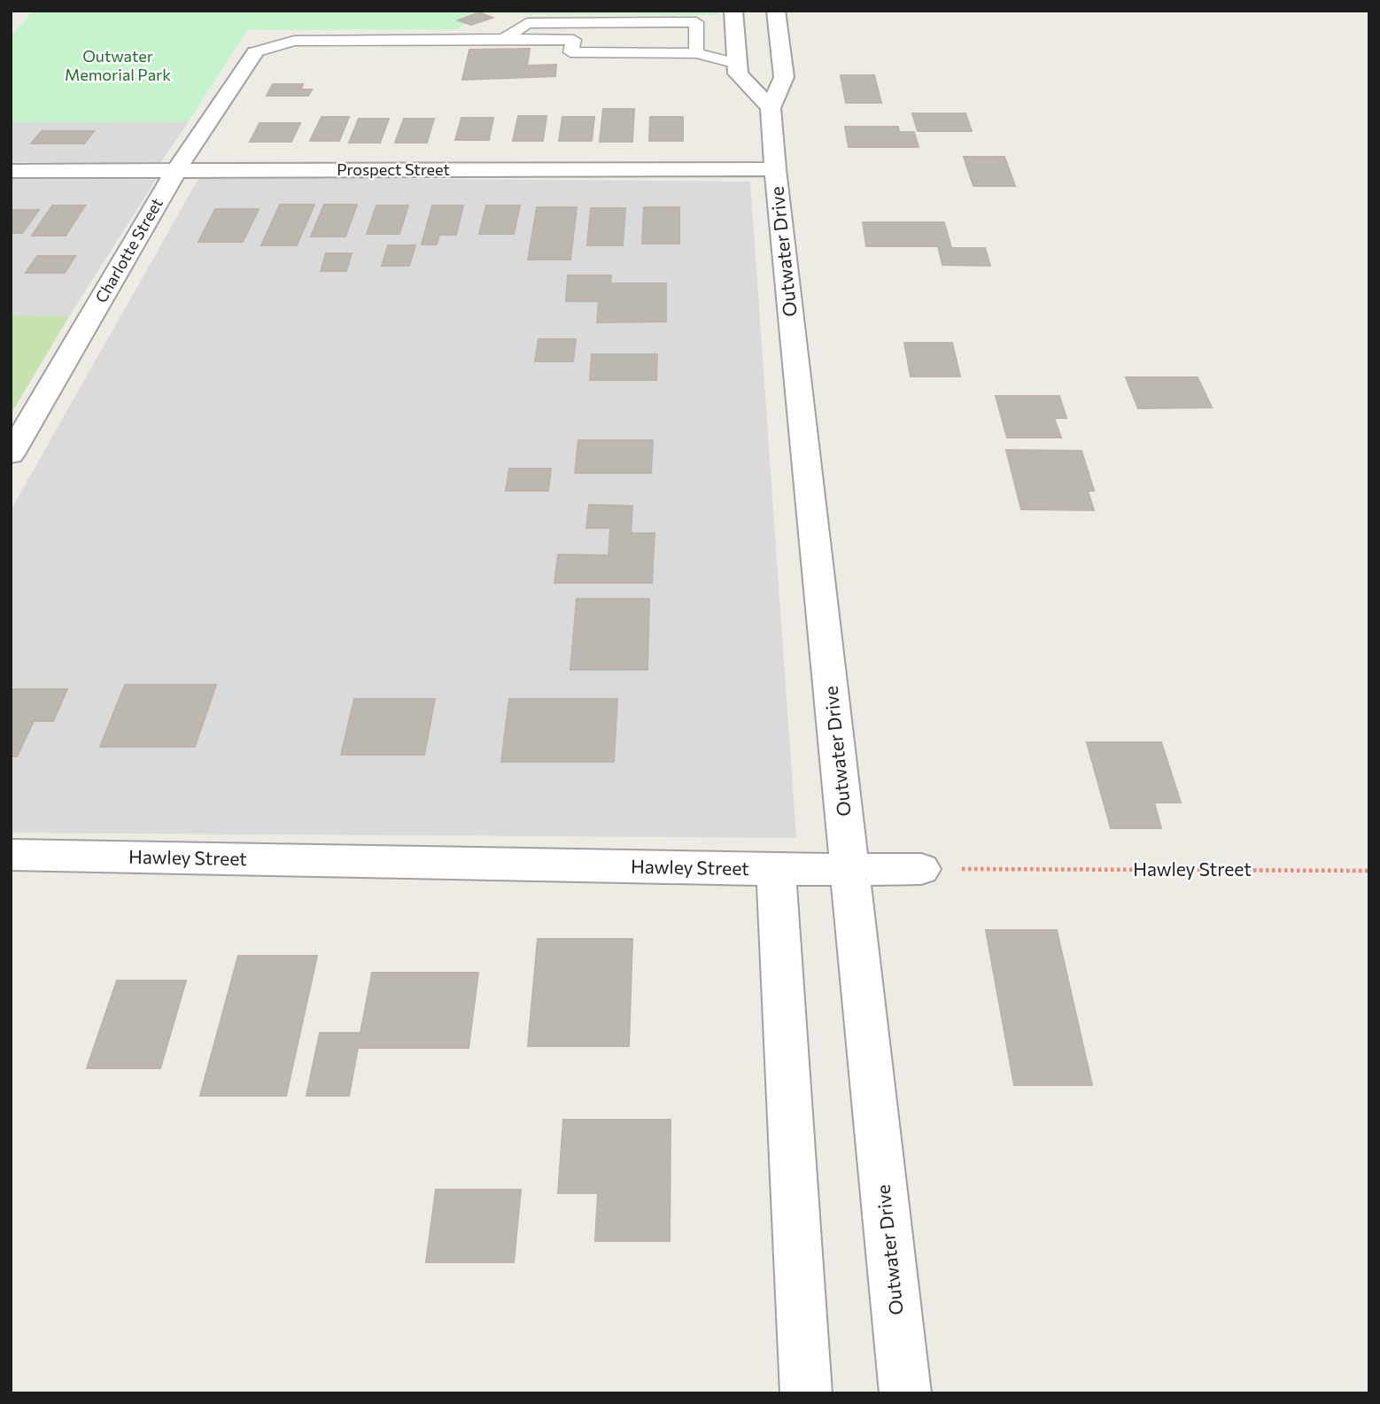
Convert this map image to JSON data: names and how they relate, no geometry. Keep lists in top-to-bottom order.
{
  "streets": {
    "street": [
      "Prospect Street",
      "Charlotte Street",
      "Outwater Drive",
      "Hawley Street"
    ]
  },
  "crossings": [
    ["Prospect Street", "Charlotte Street"],
    ["Prospect Street", "Outwater Drive"],
    ["Outwater Drive", "Hawley Street"]
  ],
  "parks": ["Outwater Memorial Park"]
}
